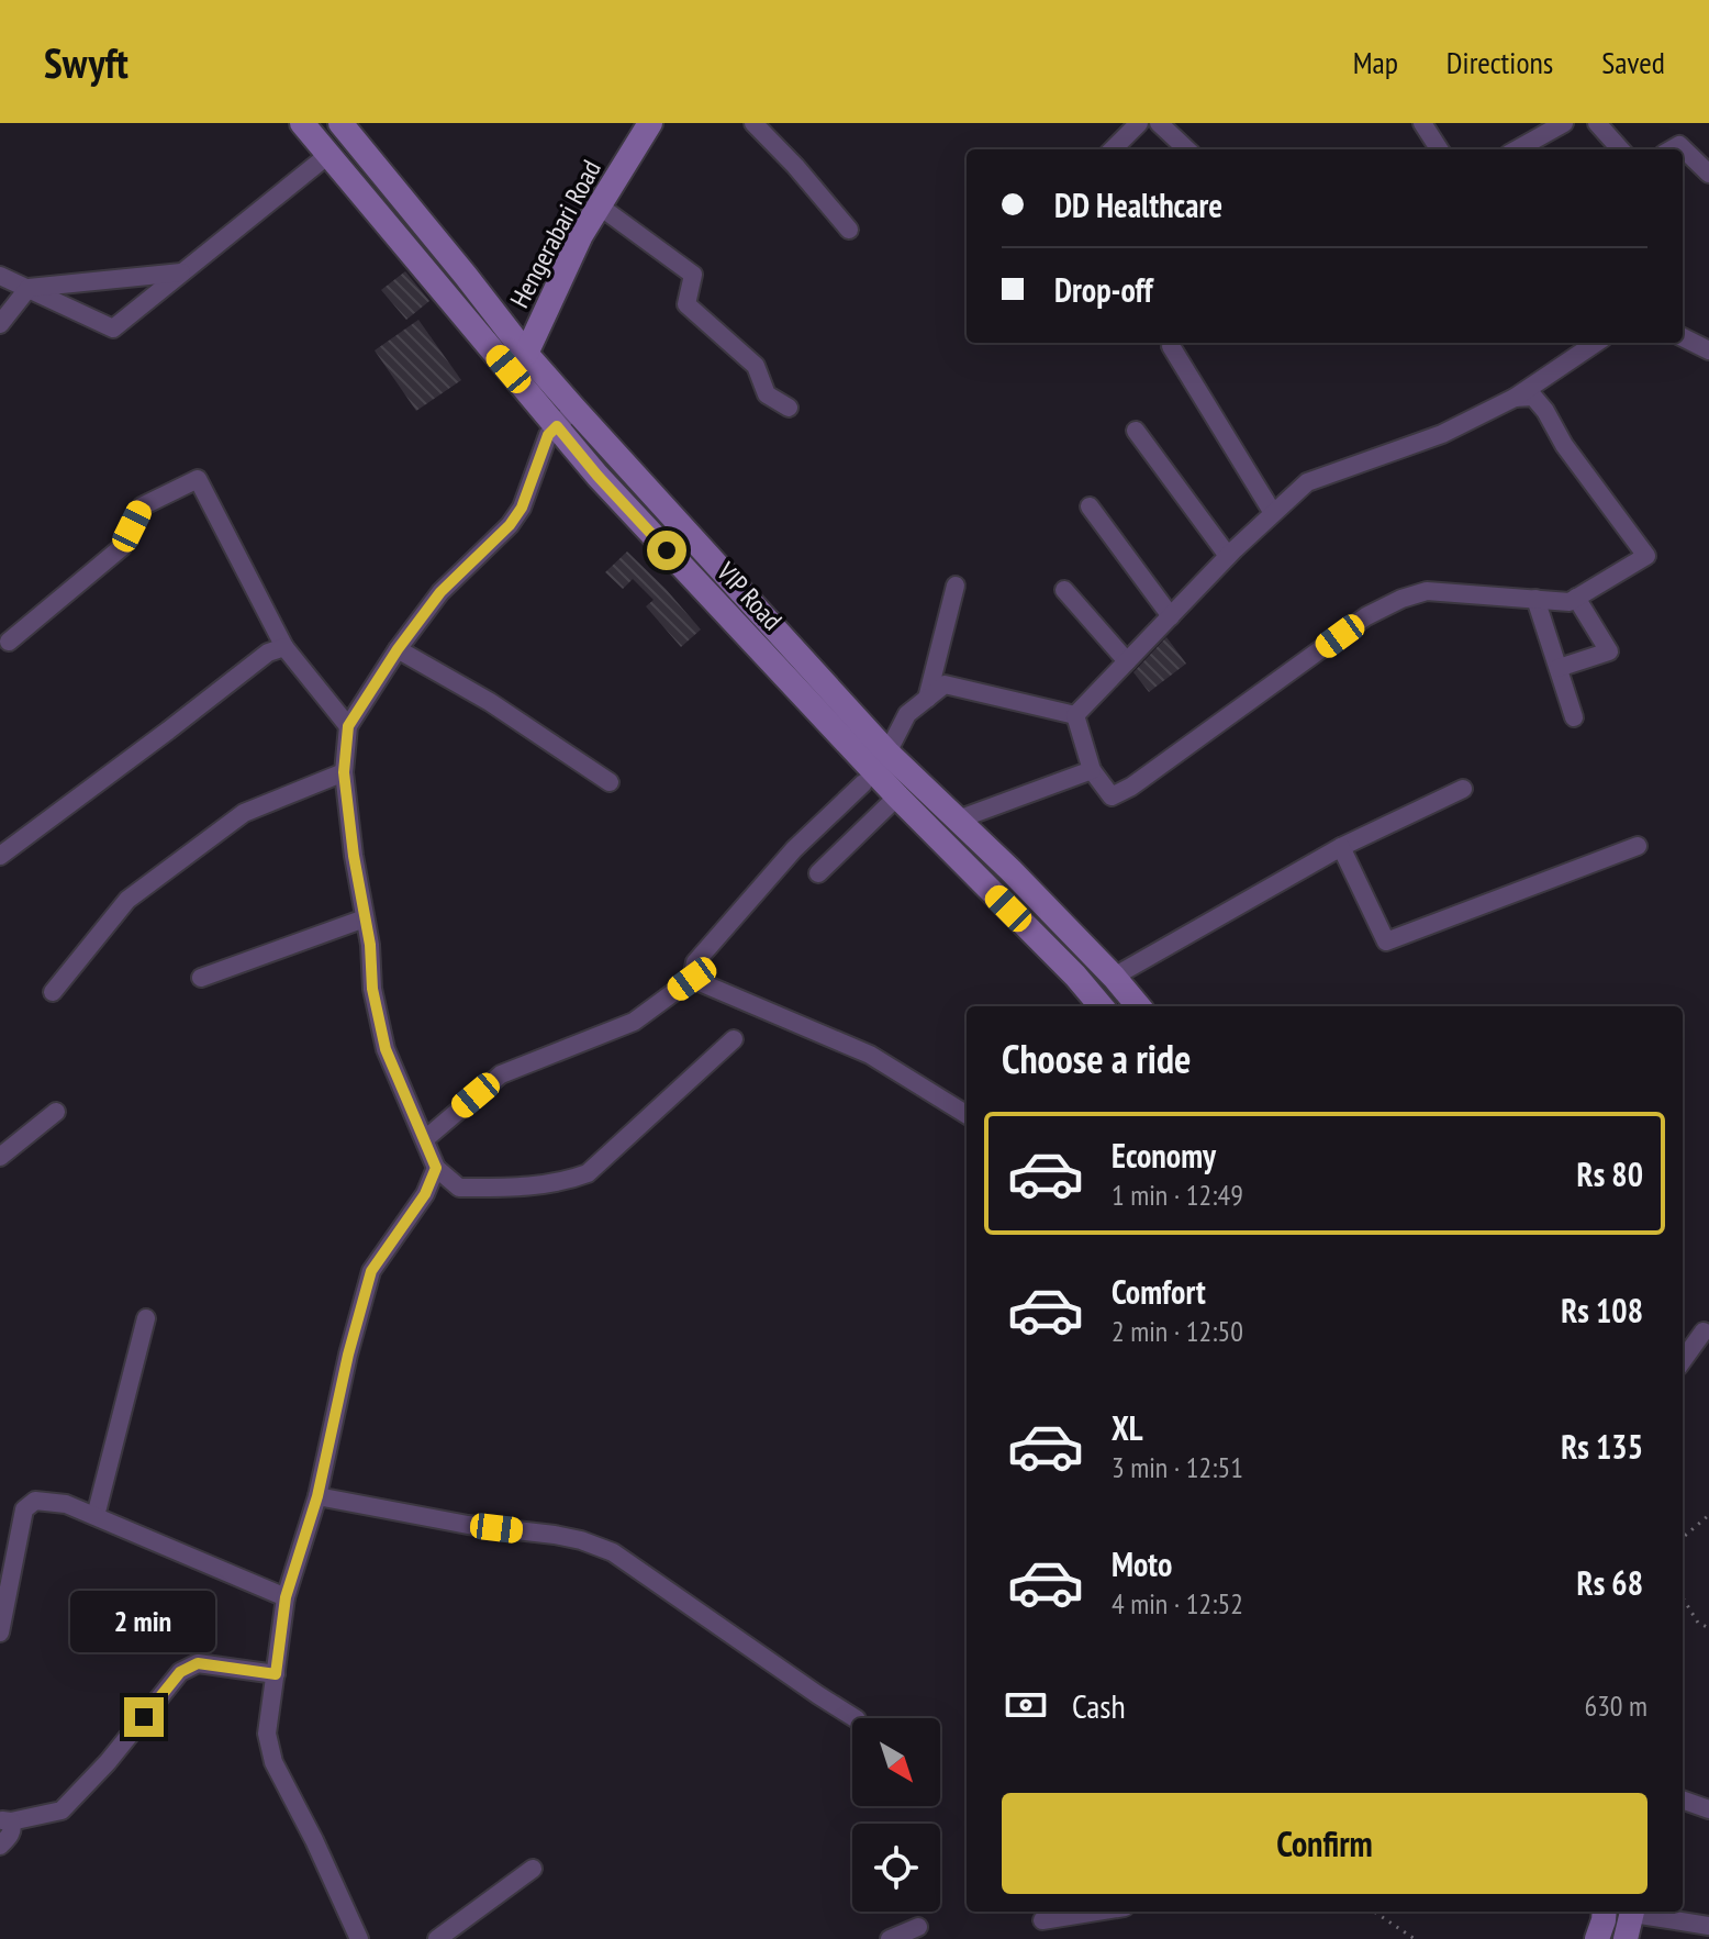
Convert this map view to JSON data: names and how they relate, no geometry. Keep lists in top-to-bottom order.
{
  "streets": {
    "main road": ["Hengerabari Road", "VIP Road"]
  },
  "crossings": [
    ["Hengerabari Road", "VIP Road"]
  ],
  "north": "bottom right",
  "page": {
    "header": "Swyft",
    "nav": ["Map", "Directions", "Saved"],
    "banner": ["DD Healthcare", "Drop-off"],
    "heading": "Choose a ride",
    "list": [
      {
        "name": "Economy",
        "note": "1 min · 12:49",
        "value": "Rs 80"
      },
      {
        "name": "Comfort",
        "note": "2 min · 12:50",
        "value": "Rs 108"
      },
      {
        "name": "XL",
        "note": "3 min · 12:51",
        "value": "Rs 135"
      },
      {
        "name": "Moto",
        "note": "4 min · 12:52",
        "value": "Rs 68"
      }
    ],
    "bubble": "2 min",
    "pay": ["Cash", "630 m"],
    "buttons": "Confirm"
  }
}
